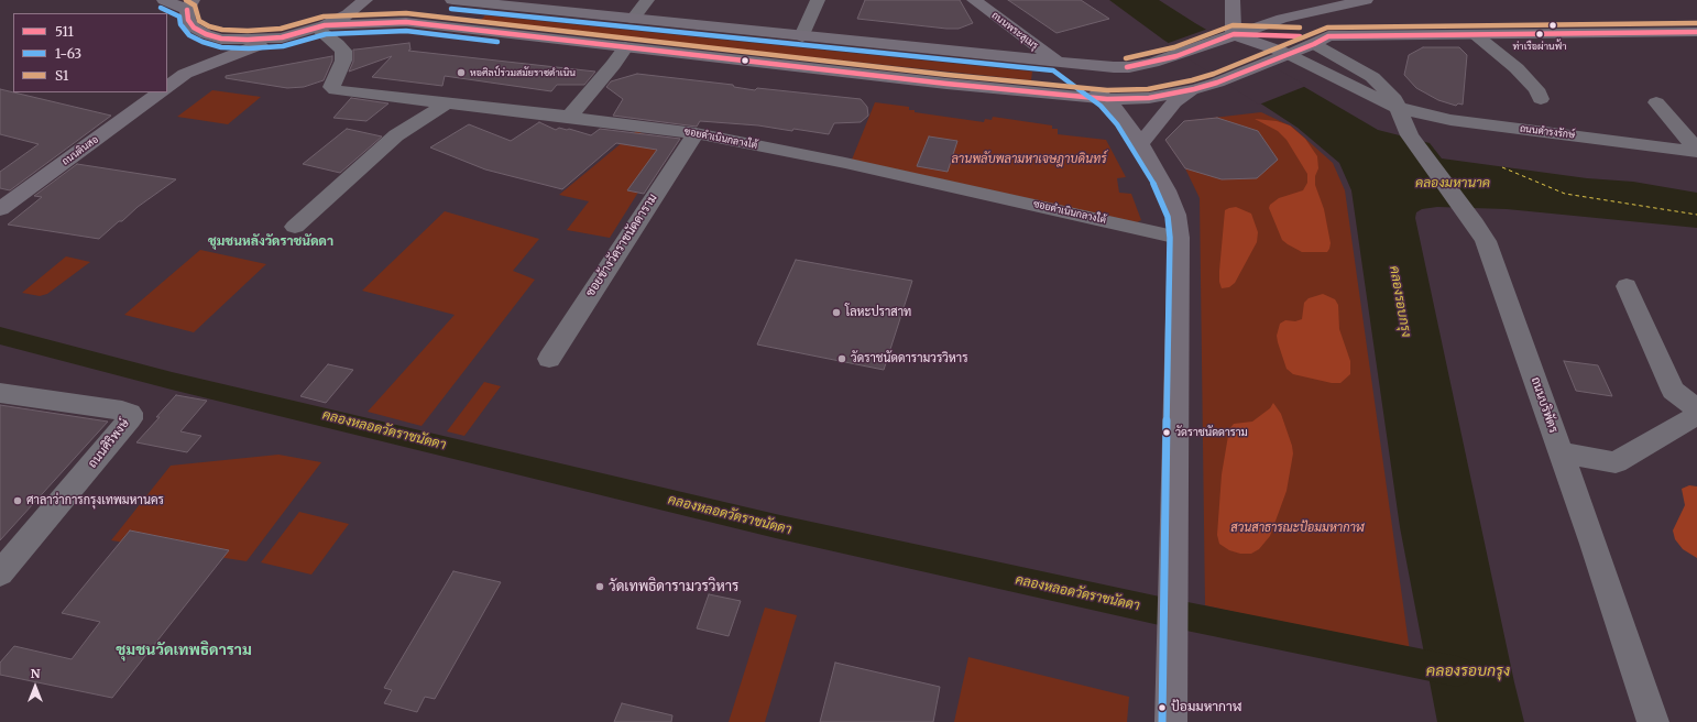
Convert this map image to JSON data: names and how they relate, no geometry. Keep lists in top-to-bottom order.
{
  "streets": {
    "main road": ["ถนนพระสุเมรุ", "ถนนดินสอ"],
    "street": [
      "ถนนดำรงรักษ์",
      "ซอยดำเนินกลางใต้",
      "ซอยข้างวัดราชนัดดาราม",
      "ถนนบริพัตร",
      "ถนนศิริพงษ์"
    ]
  },
  "crossings": [
    ["ถนนพระสุเมรุ", "ซอยดำเนินกลางใต้"],
    ["ถนนดำรงรักษ์", "ถนนบริพัตร"],
    ["ซอยดำเนินกลางใต้", "ซอยข้างวัดราชนัดดาราม"]
  ],
  "districts": ["ชุมชนหลังวัดราชนัดดา", "ชุมชนวัดเทพธิดาราม"],
  "water": ["คลองมหานาค", "คลองรอบกรุง", "คลองหลอดวัดราชนัดดา"],
  "parks": ["ลานพลับพลามหาเจษฎาบดินทร์", "สวนสาธารณะป้อมมหากาฬ"],
  "places": [
    "ท่าเรือผ่านฟ้า",
    "หอศิลป์ร่วมสมัยราชดำเนิน",
    "โลหะปราสาท",
    "วัดราชนัดดารามวรวิหาร",
    "วัดราชนัดดาราม",
    "ศาลาว่าการกรุงเทพมหานคร",
    "วัดเทพธิดารามวรวิหาร",
    "ป้อมมหากาฬ"
  ],
  "lines": ["transit line S1", "transit line 1-63", "transit line 511"],
  "legend": ["511", "1-63", "S1"],
  "north": "top"
}
